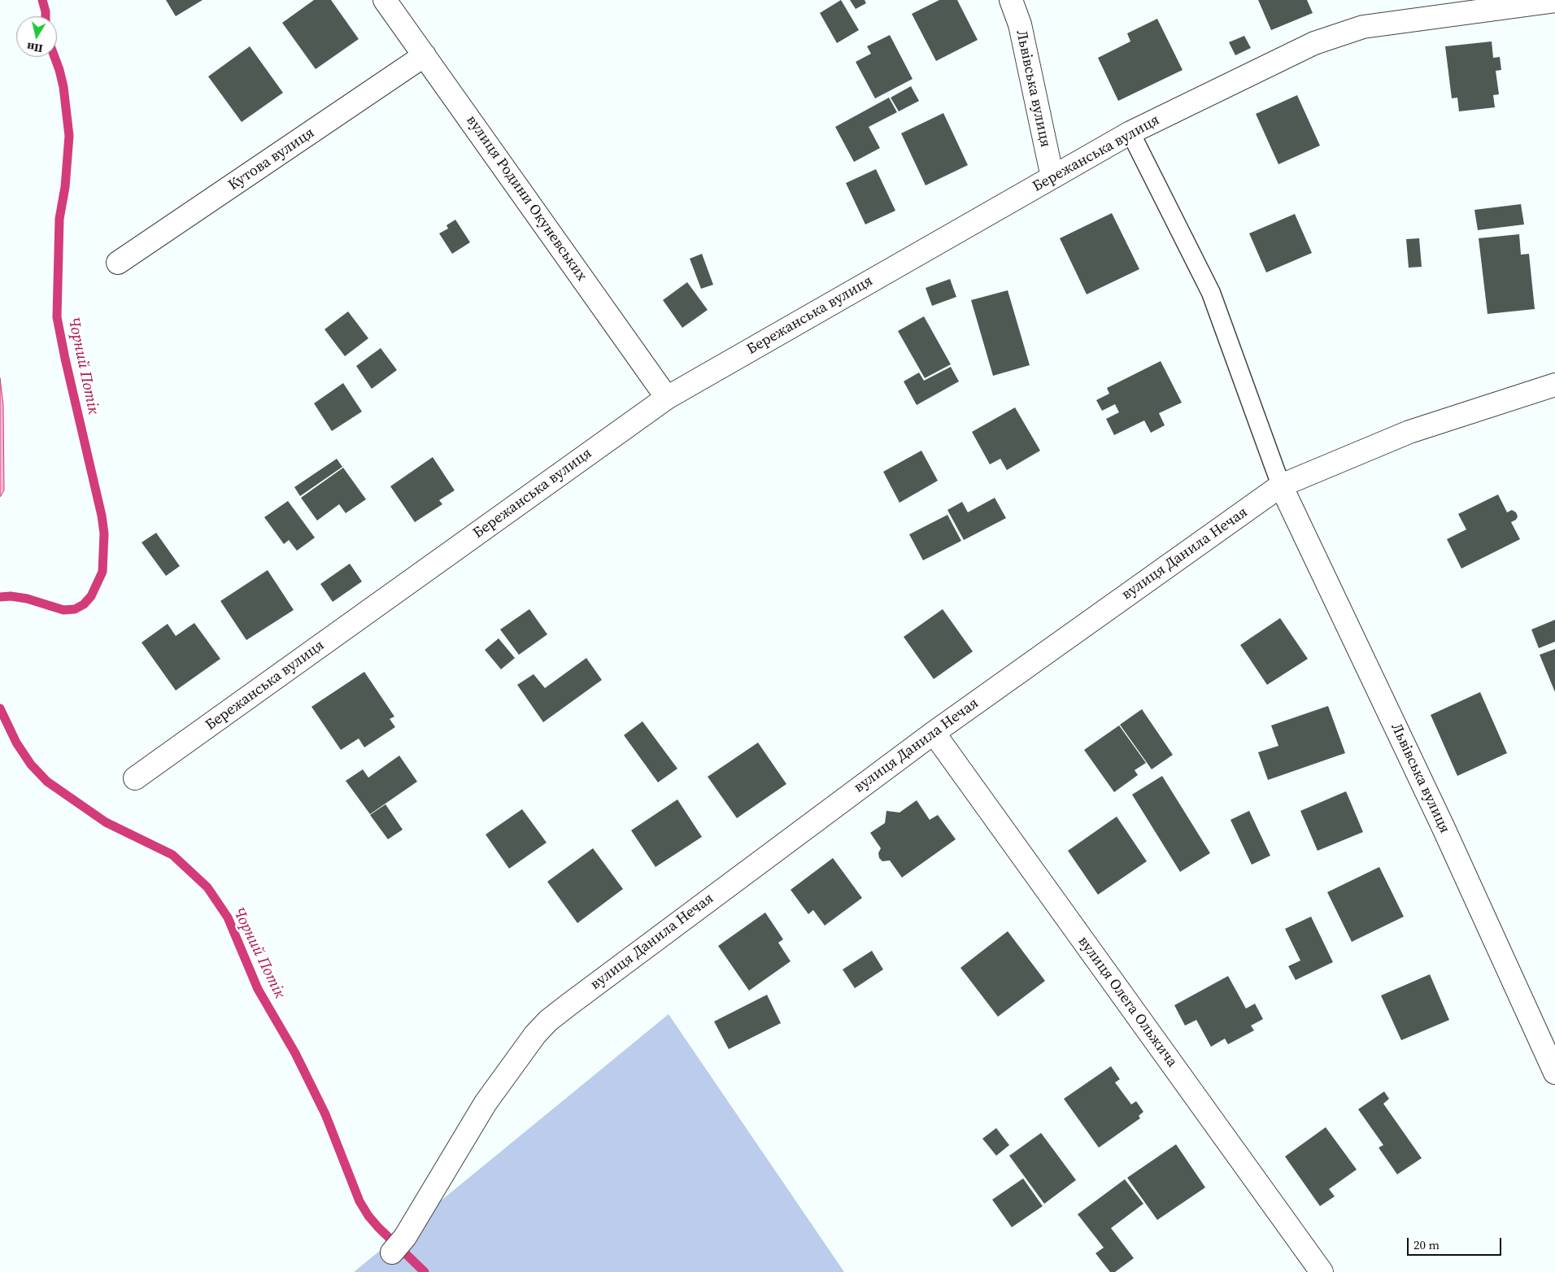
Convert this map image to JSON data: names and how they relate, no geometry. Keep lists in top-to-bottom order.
{
  "streets": {
    "street": [
      "Львівська вулиця",
      "Бережанська вулиця",
      "Кутова вулиця",
      "вулиця Родини Окуневських",
      "вулиця Данила Нечая",
      "вулиця Олега Ольжича"
    ]
  },
  "crossings": [
    ["Львівська вулиця", "Бережанська вулиця"],
    ["Львівська вулиця", "вулиця Данила Нечая"],
    ["Бережанська вулиця", "вулиця Родини Окуневських"],
    ["Кутова вулиця", "вулиця Родини Окуневських"],
    ["вулиця Данила Нечая", "вулиця Олега Ольжича"]
  ],
  "water": ["Чорний Потік"],
  "scale_bar": "20 m",
  "north": "bottom"
}
